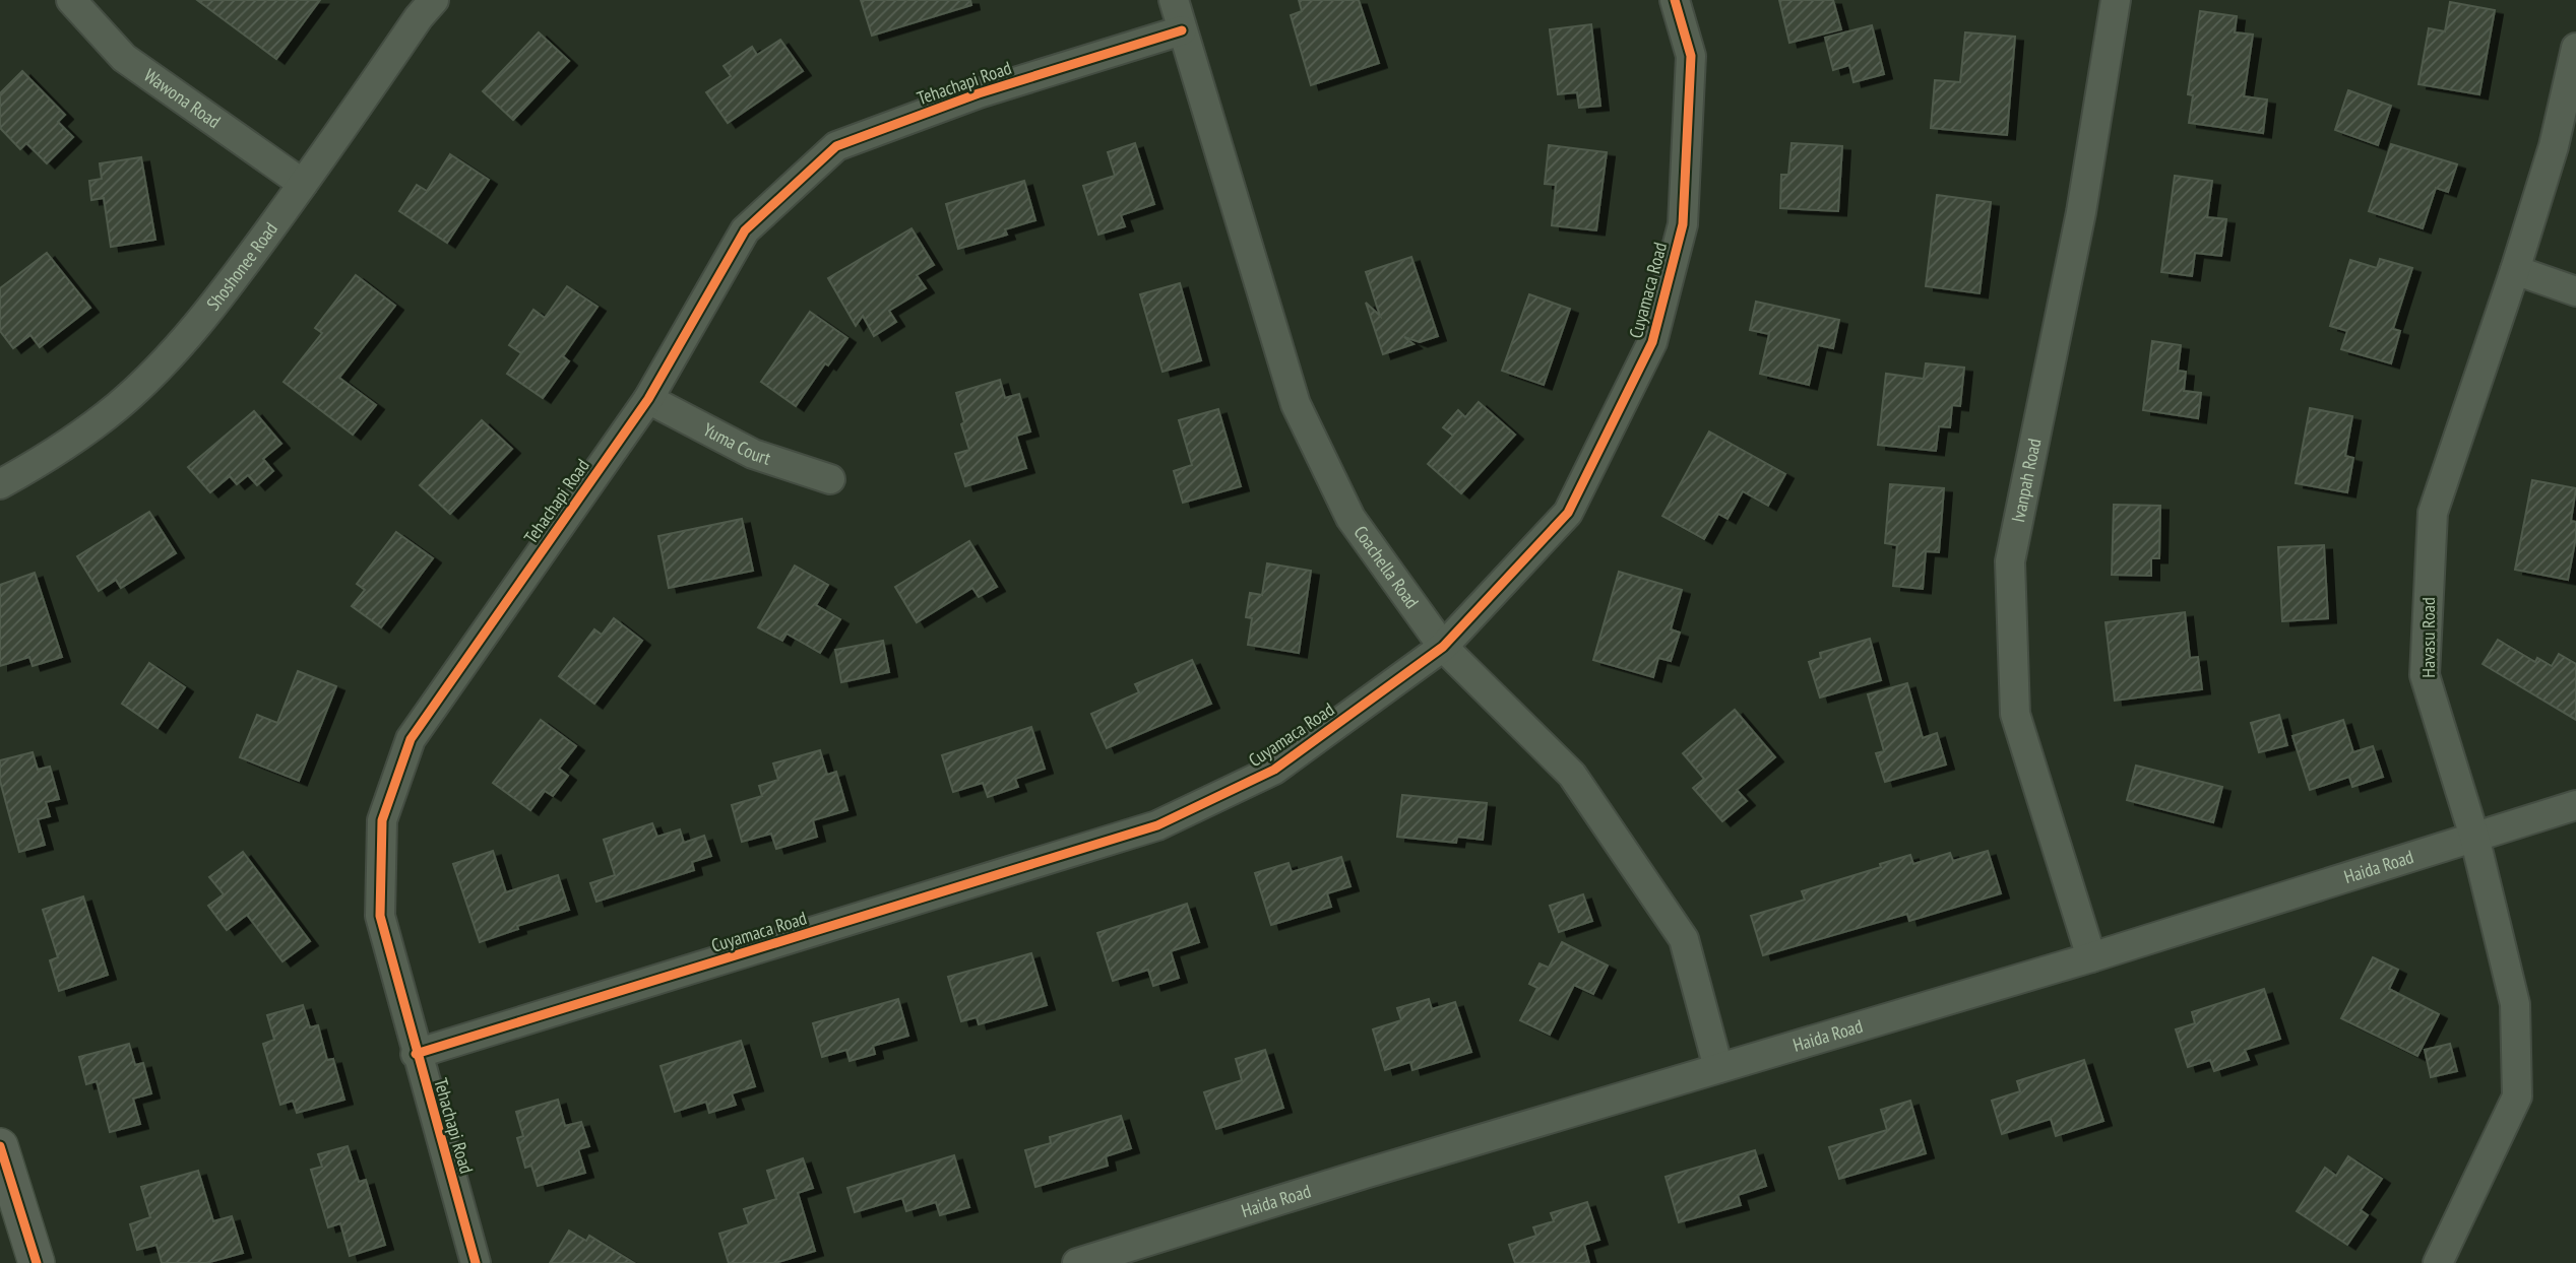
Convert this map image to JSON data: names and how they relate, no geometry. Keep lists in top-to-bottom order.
{
  "streets": {
    "street": [
      "Tehachapi Road",
      "Wawona Road",
      "Shoshonee Road",
      "Cuyamaca Road",
      "Yuma Court",
      "Ivanpah Road",
      "Coachella Road",
      "Havasu Road",
      "Haida Road"
    ]
  },
  "crossings": [
    ["Tehachapi Road", "Cuyamaca Road"],
    ["Tehachapi Road", "Yuma Court"],
    ["Tehachapi Road", "Coachella Road"],
    ["Wawona Road", "Shoshonee Road"],
    ["Cuyamaca Road", "Coachella Road"],
    ["Ivanpah Road", "Haida Road"],
    ["Coachella Road", "Haida Road"],
    ["Havasu Road", "Haida Road"]
  ]
}
